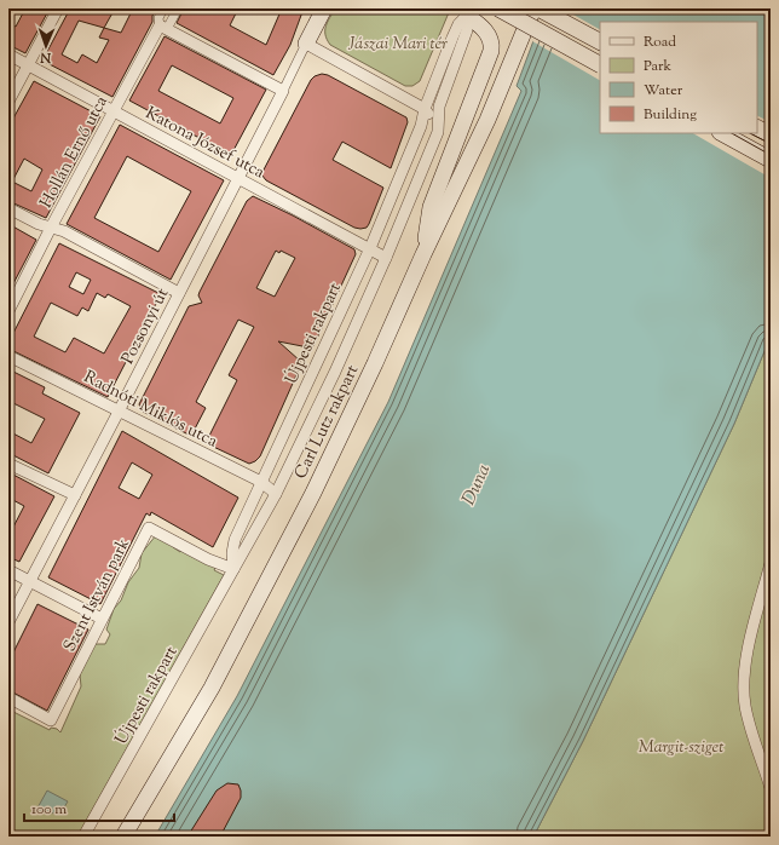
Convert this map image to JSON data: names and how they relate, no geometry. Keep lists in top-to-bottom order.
{
  "streets": {
    "main road": ["Carl Lutz rakpart"],
    "street": [
      "Katona József utca",
      "Hollán Ernő utca",
      "Pozsonyi út",
      "Újpesti rakpart",
      "Radnóti Miklós utca",
      "Szent István park"
    ]
  },
  "crossings": [
    ["Katona József utca", "Hollán Ernő utca"],
    ["Katona József utca", "Pozsonyi út"],
    ["Katona József utca", "Újpesti rakpart"],
    ["Pozsonyi út", "Radnóti Miklós utca"],
    ["Újpesti rakpart", "Radnóti Miklós utca"],
    ["Újpesti rakpart", "Szent István park"]
  ],
  "water": ["Duna"],
  "parks": ["Jászai Mari tér", "Margit-sziget"],
  "legend": [
    "Road",
    "Park",
    "Water",
    "Building"
  ],
  "scale_bar": "100 m",
  "north": "bottom"
}
